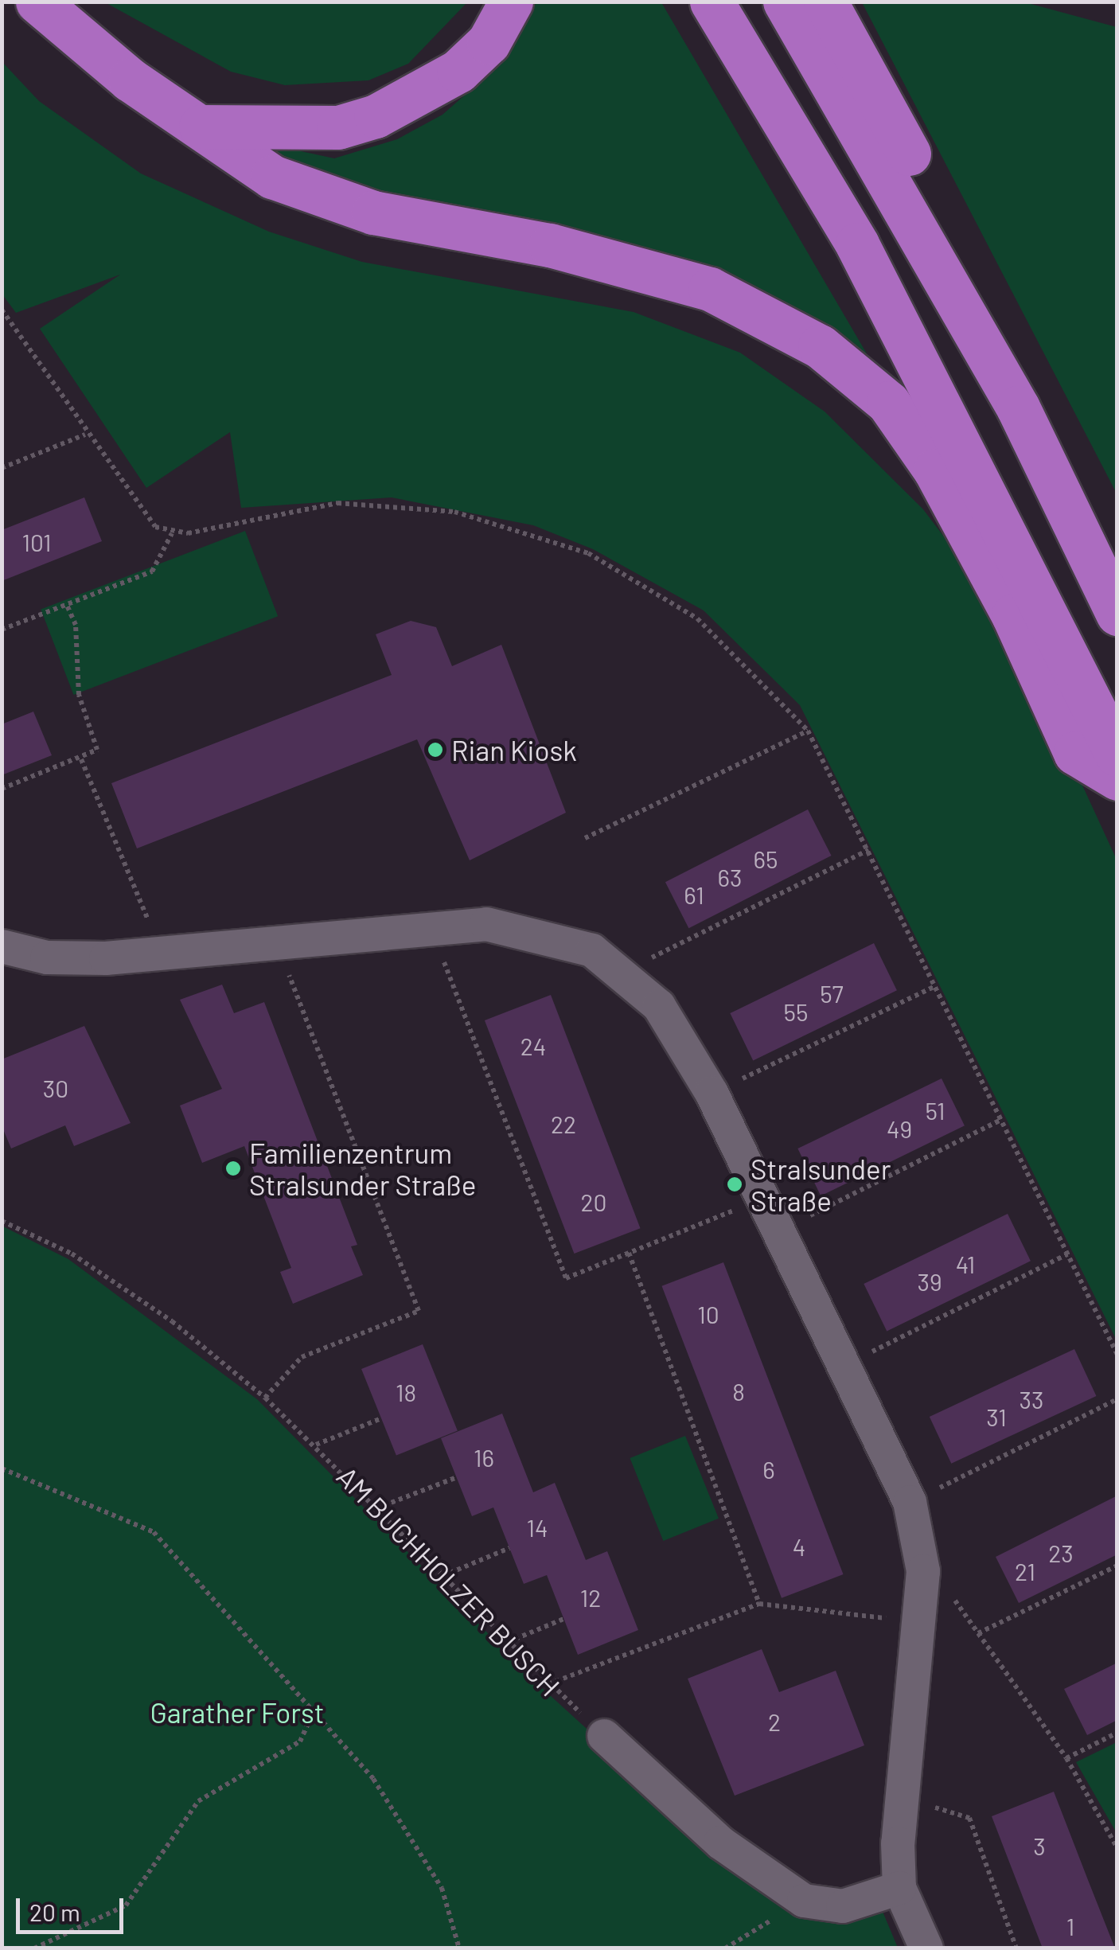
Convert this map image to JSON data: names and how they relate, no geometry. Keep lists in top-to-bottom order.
{
  "streets": {
    "path": ["AM BUCHHOLZER BUSCH"]
  },
  "parks": ["Garather Forst"],
  "places": ["Rian Kiosk", "Familienzentrum Stralsunder Straße", "Stralsunder Straße"],
  "house_numbers": [
    "101",
    "65",
    "63",
    "61",
    "57",
    "55",
    "24",
    "30",
    "51",
    "22",
    "49",
    "20",
    "41",
    "39",
    "10",
    "8",
    "18",
    "33",
    "31",
    "16",
    "6",
    "14",
    "4",
    "23",
    "21",
    "12",
    "2",
    "3",
    "1"
  ],
  "scale_bar": "20 m"
}
